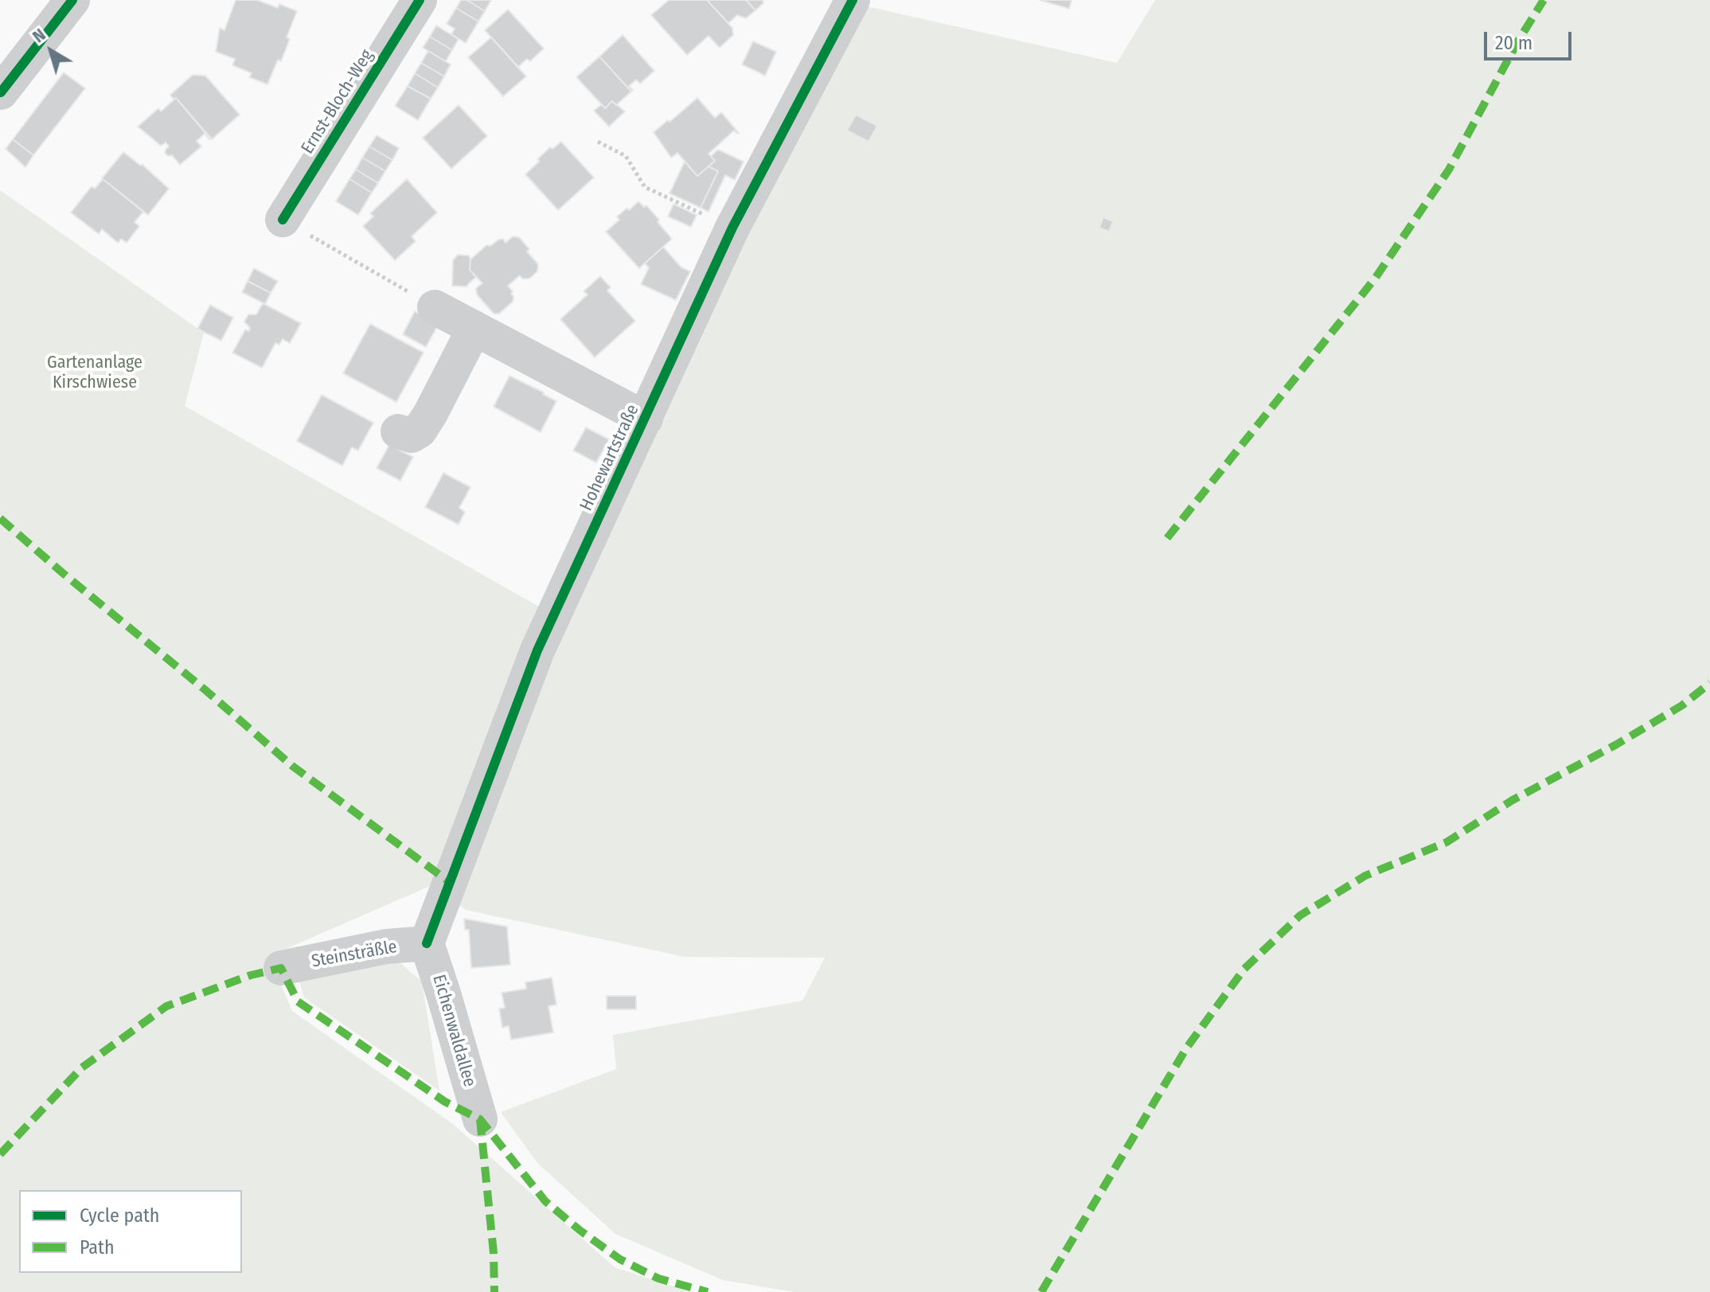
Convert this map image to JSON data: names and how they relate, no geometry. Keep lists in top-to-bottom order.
{
  "streets": {
    "street": [
      "Ernst-Bloch-Weg",
      "Hohewartstraße",
      "Steinsträßle",
      "Eichenwaldallee"
    ]
  },
  "crossings": [
    ["Hohewartstraße", "Steinsträßle"],
    ["Hohewartstraße", "Eichenwaldallee"],
    ["Steinsträßle", "Eichenwaldallee"]
  ],
  "parks": ["Gartenanlage Kirschwiese"],
  "legend": ["Cycle path", "Path"],
  "scale_bar": "20 m",
  "north": "top left"
}
